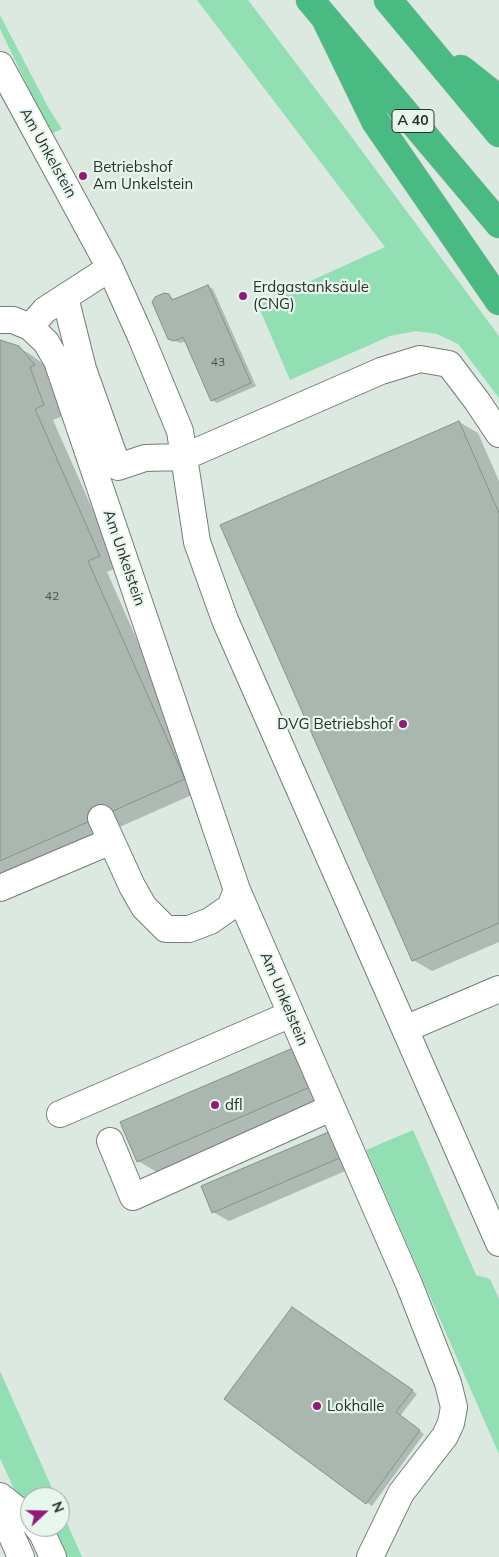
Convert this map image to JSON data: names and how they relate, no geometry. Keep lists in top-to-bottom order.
{
  "streets": {
    "highway": ["A 40"],
    "street": ["Am Unkelstein"]
  },
  "places": [
    "Betriebshof Am Unkelstein",
    "Erdgastanksäule (CNG)",
    "DVG Betriebshof",
    "dfl",
    "Lokhalle"
  ],
  "house_numbers": ["43", "42"],
  "north": "right"
}
